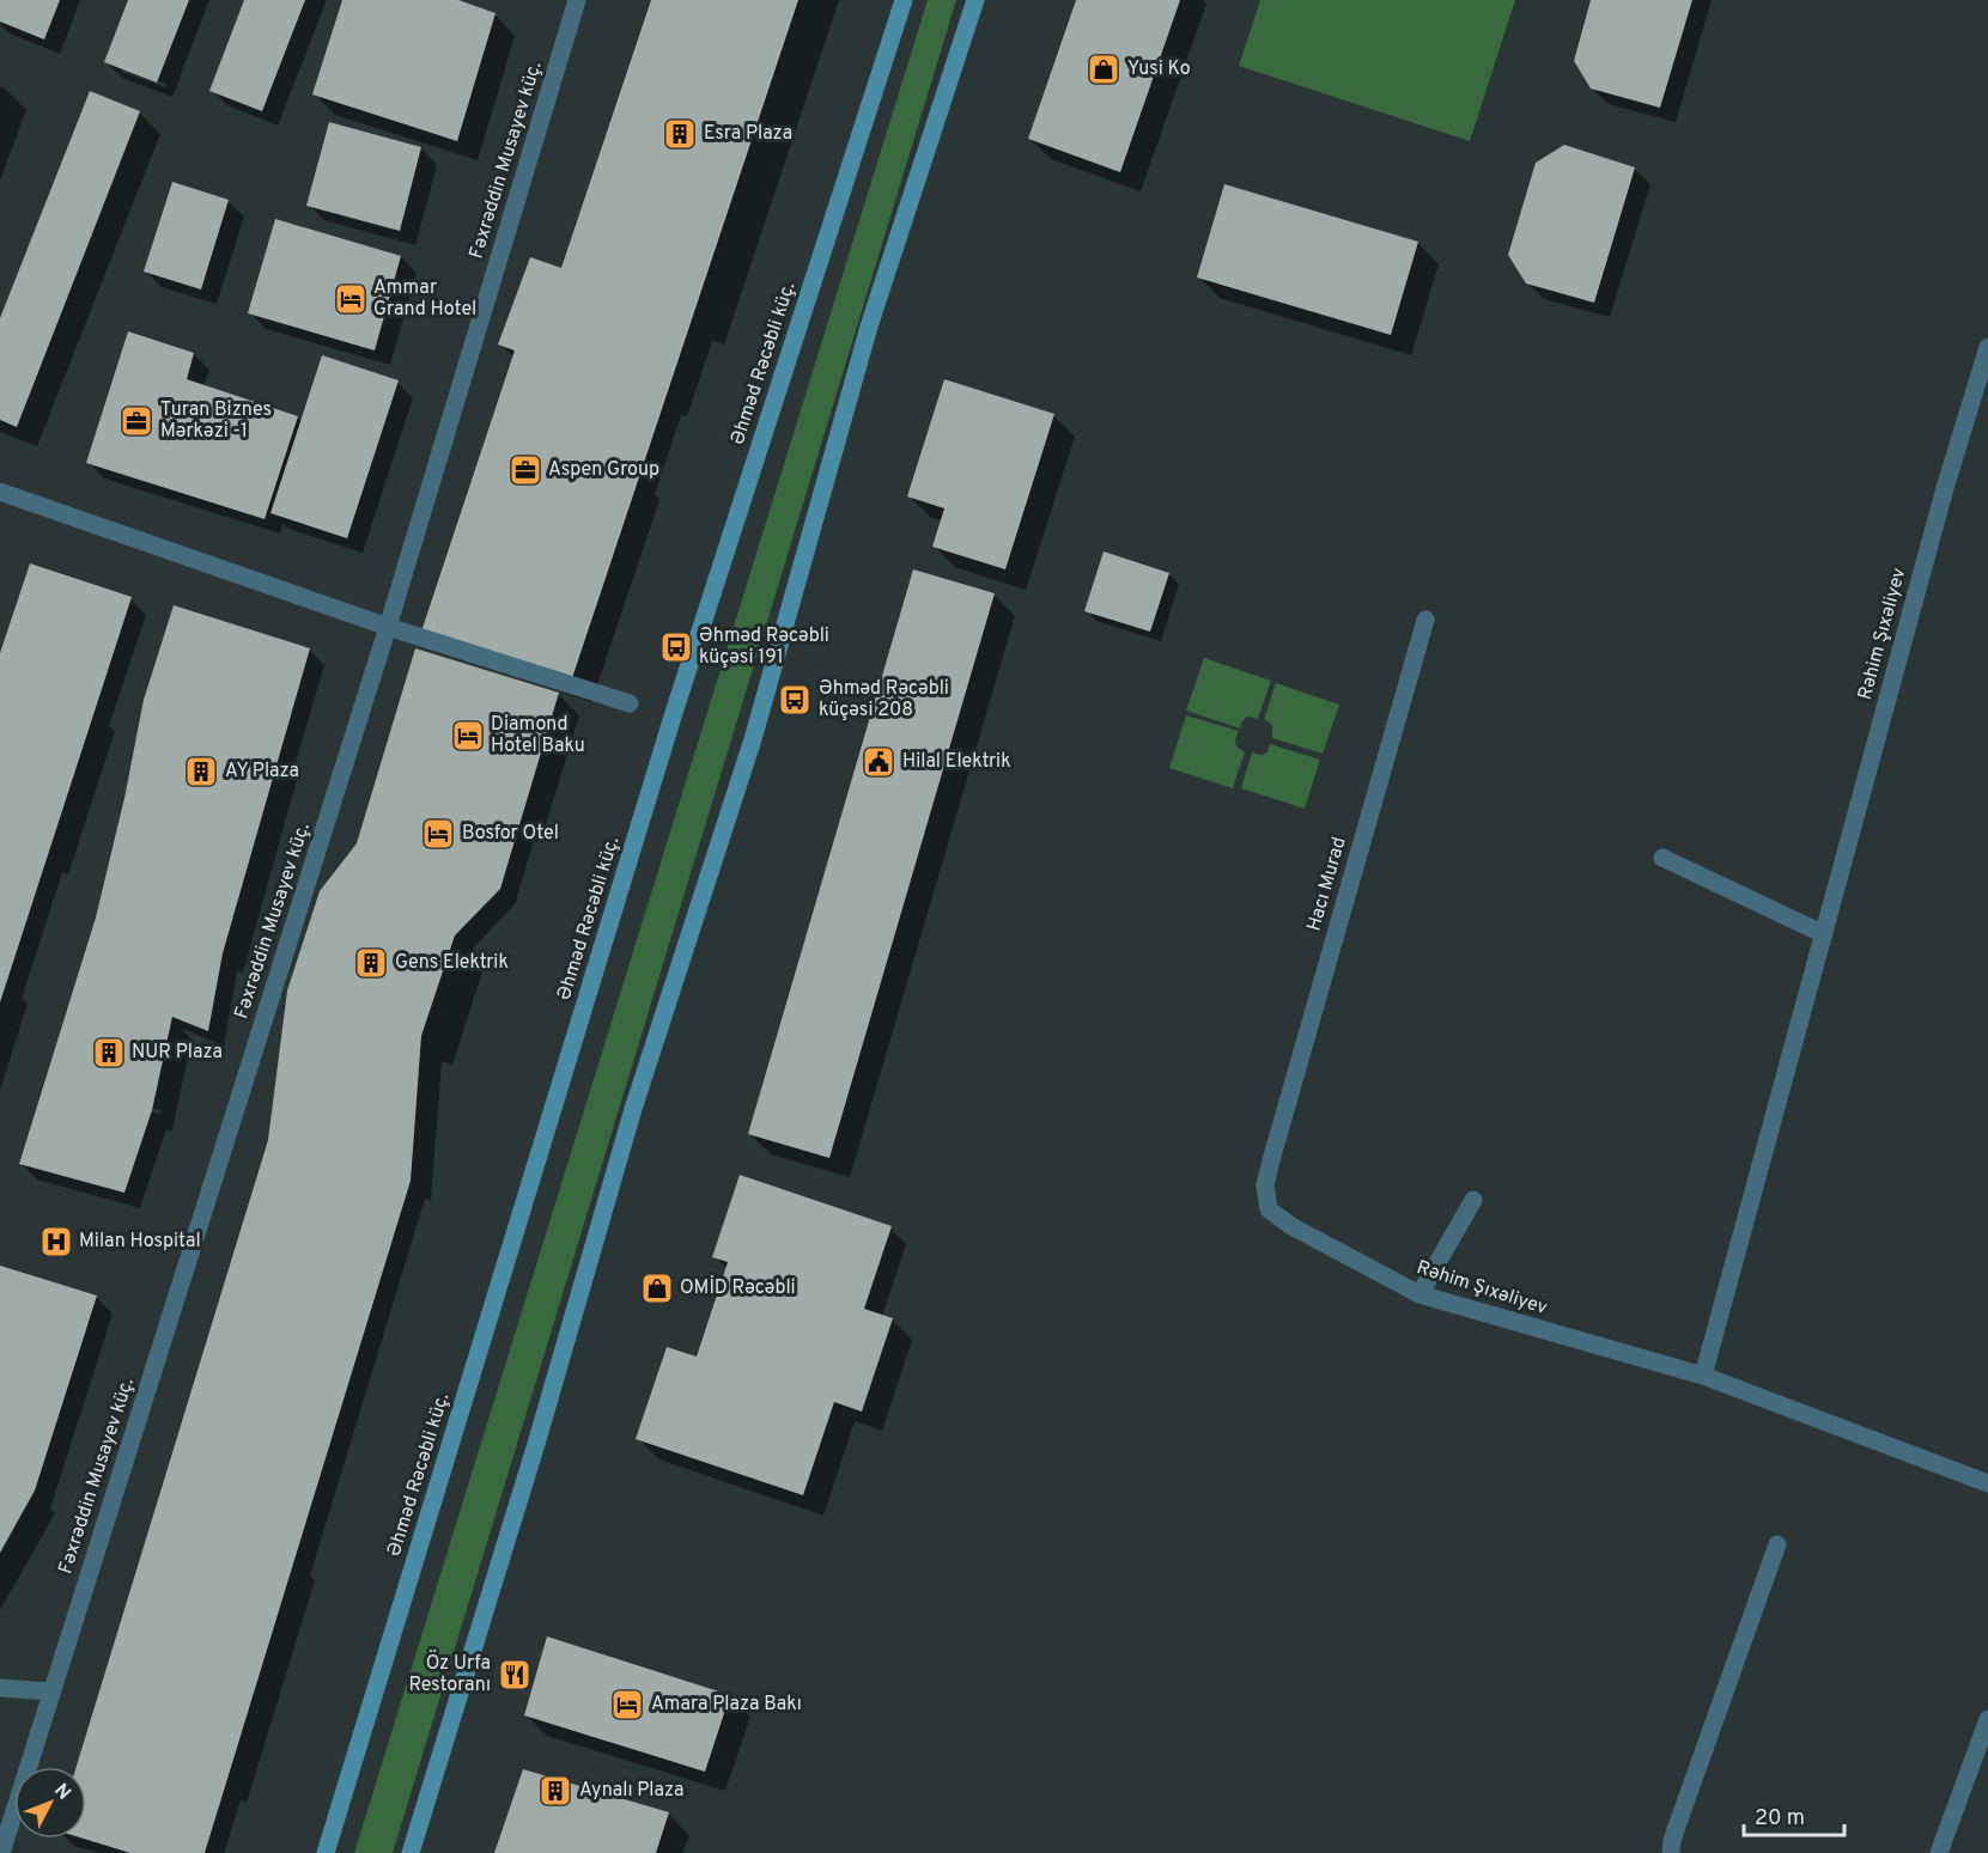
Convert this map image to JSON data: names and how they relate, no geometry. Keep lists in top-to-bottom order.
{
  "streets": {
    "main road": ["Əhməd Rəcəbli küç."],
    "street": ["Fəxrəddin Musayev küç.", "Rəhim Şıxəliyev", "Hacı Murad"]
  },
  "crossings": [
    ["Rəhim Şıxəliyev", "Hacı Murad"]
  ],
  "places": {
    "shop": ["Yusi Ko", "OMİD Rəcəbli"],
    "building": [
      "Esra Plaza",
      "AY Plaza",
      "Gens Elektrik",
      "NUR Plaza",
      "Aynalı Plaza"
    ],
    "hotel": [
      "Ammar Grand Hotel",
      "Diamond Hotel Baku",
      "Bosfor Otel",
      "Amara Plaza Bakı"
    ],
    "office": ["Turan Biznes Mərkəzi -1", "Aspen Group"],
    "bus stop": ["Əhməd Rəcəbli küçəsi 191", "Əhməd Rəcəbli küçəsi 208"],
    "public building": ["Hilal Elektrik"],
    "hospital": ["Milan Hospital"],
    "restaurant": ["Öz Urfa Restoranı"]
  },
  "scale_bar": "20 m",
  "north": "top right"
}
